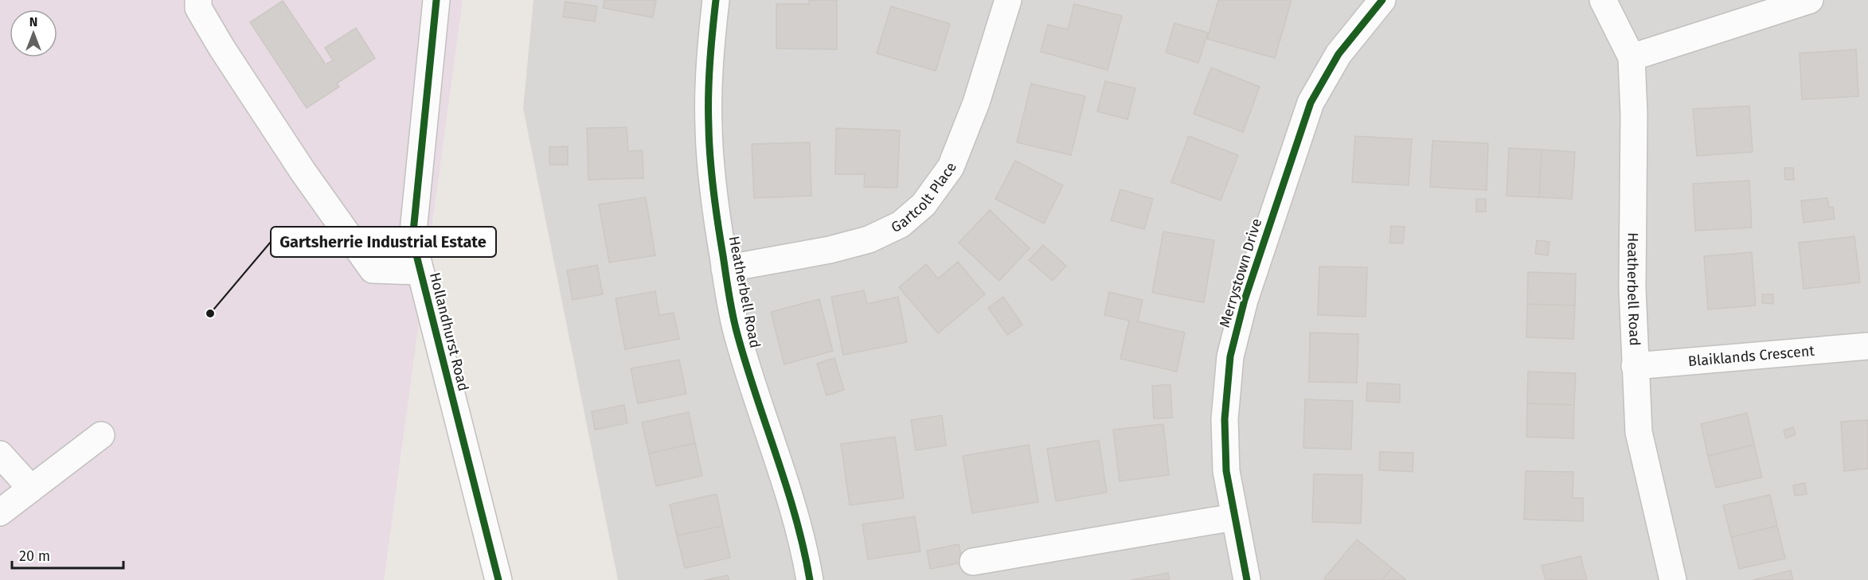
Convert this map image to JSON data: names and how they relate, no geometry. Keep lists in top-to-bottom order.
{
  "streets": {
    "street": [
      "Gartcolt Place",
      "Merrystown Drive",
      "Heatherbell Road",
      "Hollandhurst Road",
      "Blaiklands Crescent"
    ]
  },
  "crossings": [
    ["Gartcolt Place", "Heatherbell Road"],
    ["Heatherbell Road", "Blaiklands Crescent"]
  ],
  "places": ["Gartsherrie Industrial Estate"],
  "scale_bar": "20 m",
  "north": "top"
}
